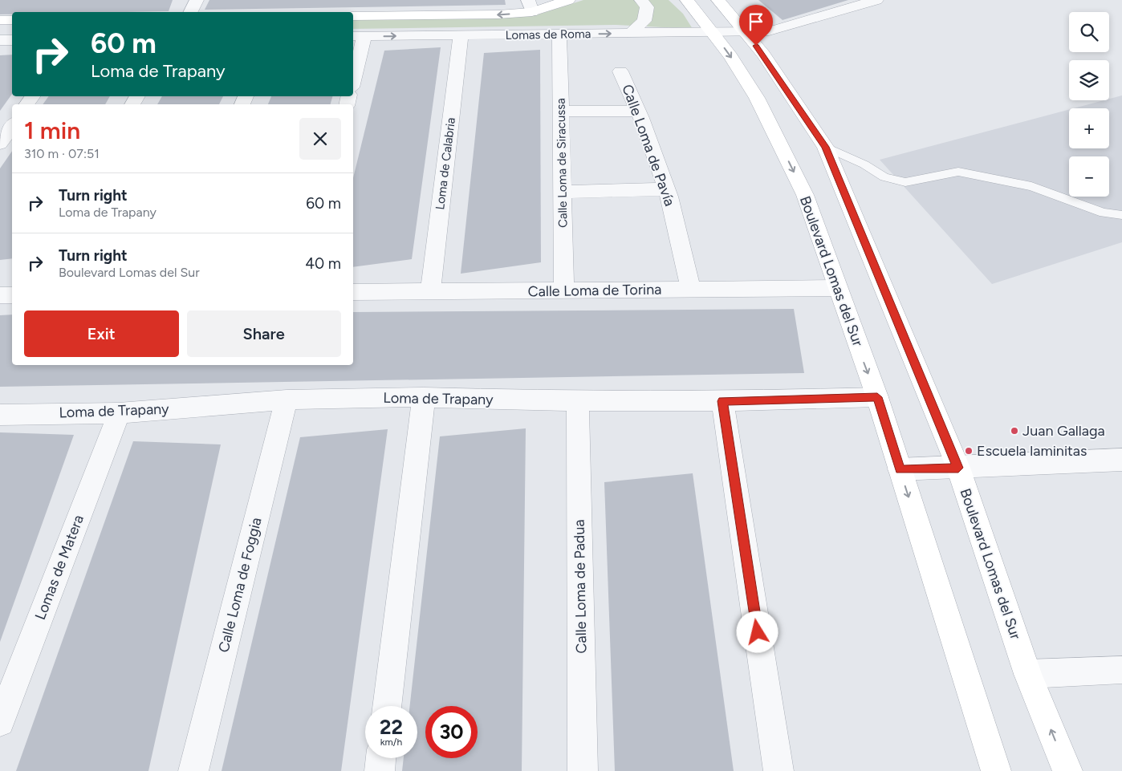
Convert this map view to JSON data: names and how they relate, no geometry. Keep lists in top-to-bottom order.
{
  "streets": {
    "street": [
      "Lomas de Roma",
      "Calle Loma de Pavía",
      "Calle Loma de Siracussa",
      "Loma de Calabria",
      "Boulevard Lomas del Sur",
      "Calle Loma de Torina",
      "Loma de Trapany",
      "Lomas de Matera",
      "Calle Loma de Foggia",
      "Calle Loma de Padua"
    ]
  },
  "crossings": [
    ["Lomas de Roma", "Calle Loma de Siracussa"],
    ["Lomas de Roma", "Loma de Calabria"],
    ["Lomas de Roma", "Boulevard Lomas del Sur"],
    ["Calle Loma de Pavía", "Calle Loma de Torina"],
    ["Calle Loma de Siracussa", "Calle Loma de Torina"],
    ["Loma de Calabria", "Calle Loma de Torina"],
    ["Boulevard Lomas del Sur", "Calle Loma de Torina"],
    ["Boulevard Lomas del Sur", "Loma de Trapany"],
    ["Loma de Trapany", "Lomas de Matera"],
    ["Loma de Trapany", "Calle Loma de Foggia"],
    ["Loma de Trapany", "Calle Loma de Padua"]
  ],
  "places": ["Juan Gallaga", "Escuela laminitas"],
  "page": {
    "map_buttons": ["+", "−"],
    "turn": ["60 m", "Loma de Trapany"],
    "heading": ["1 min", "310 m · 07:51"],
    "list": [
      {
        "name": "Turn right",
        "note": "Loma de Trapany",
        "value": "60 m"
      },
      {
        "name": "Turn right",
        "note": "Boulevard Lomas del Sur",
        "value": "40 m"
      }
    ],
    "buttons": ["Exit", "Share"],
    "speed": "22 km/h",
    "limit": "30"
  }
}
